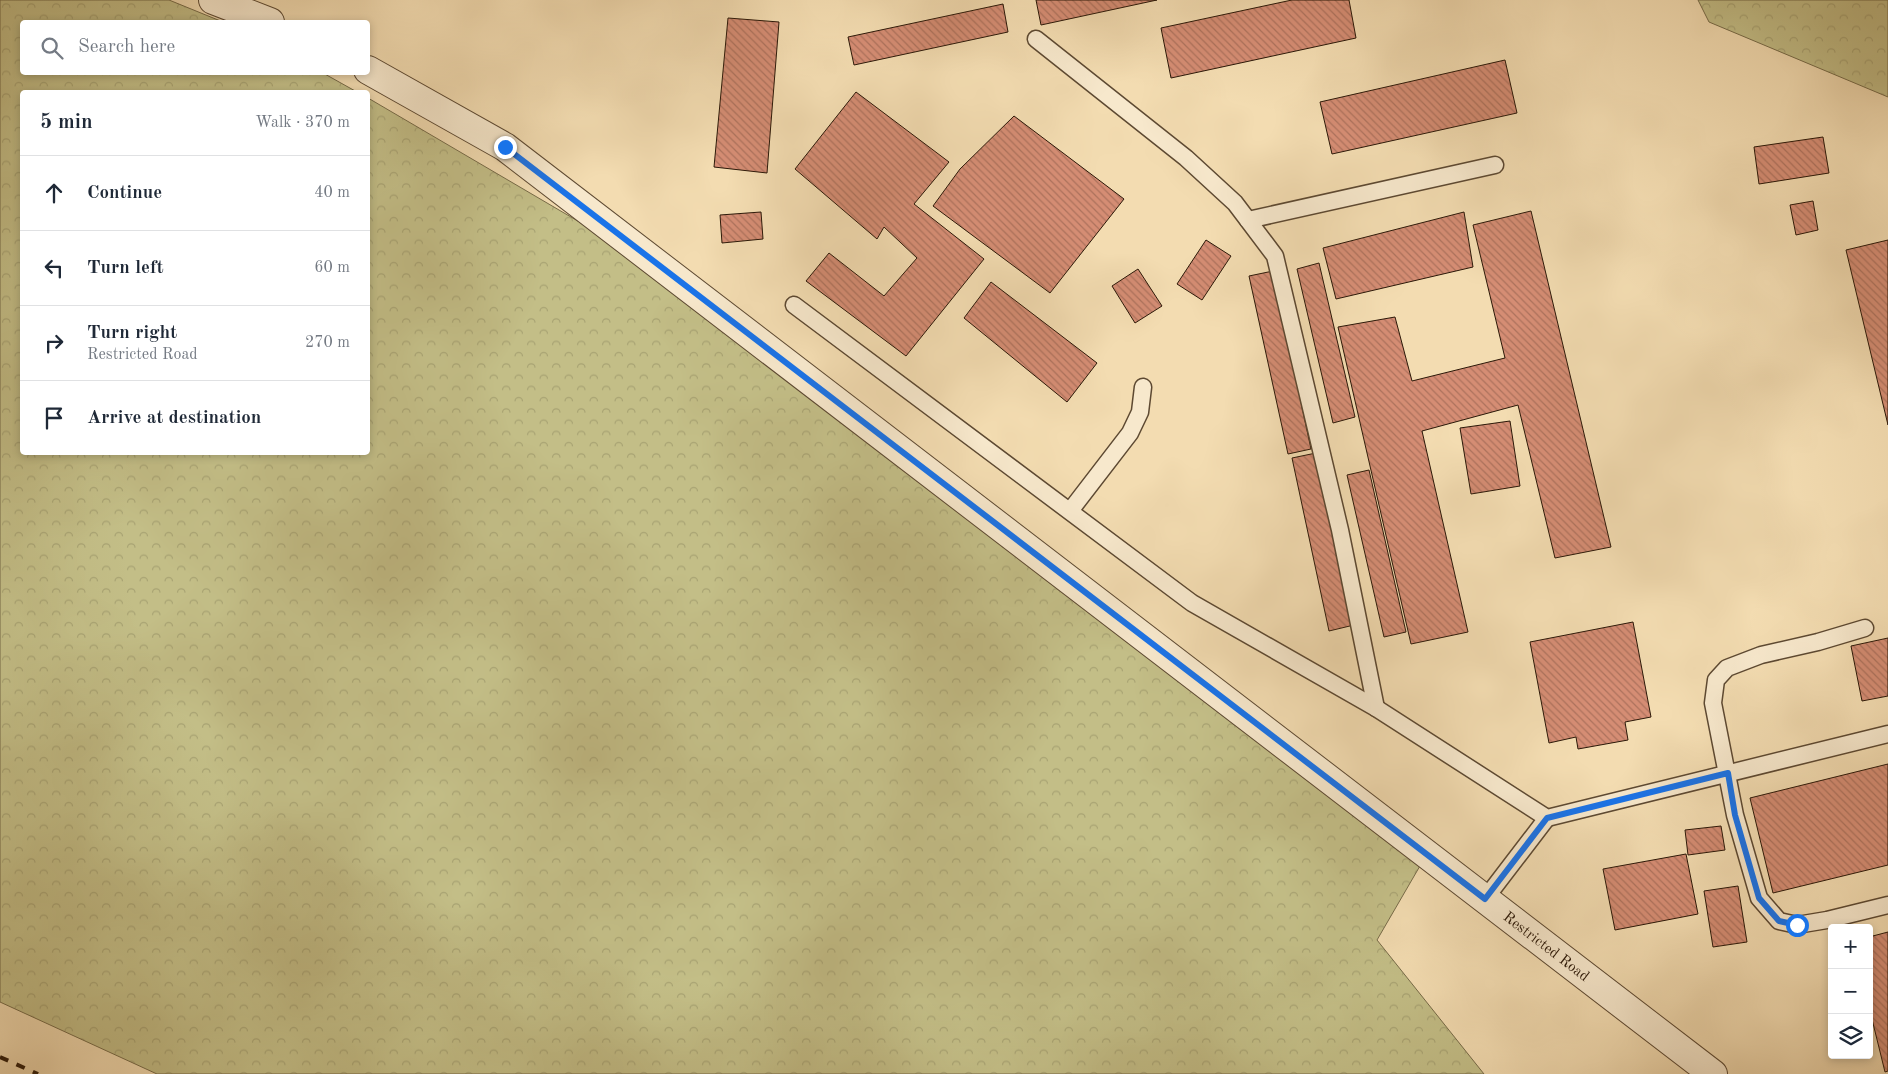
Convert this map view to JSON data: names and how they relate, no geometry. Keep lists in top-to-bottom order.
{
  "streets": {
    "street": ["Restricted Road"]
  },
  "page": {
    "search": "Search here",
    "heading": ["5 min", "Walk · 370 m"],
    "list": [
      ["Continue", "40 m"],
      ["Turn left", "60 m"],
      ["Turn right", "Restricted Road", "270 m"],
      "Arrive at destination"
    ],
    "map_buttons": ["+", "−"]
  }
}
